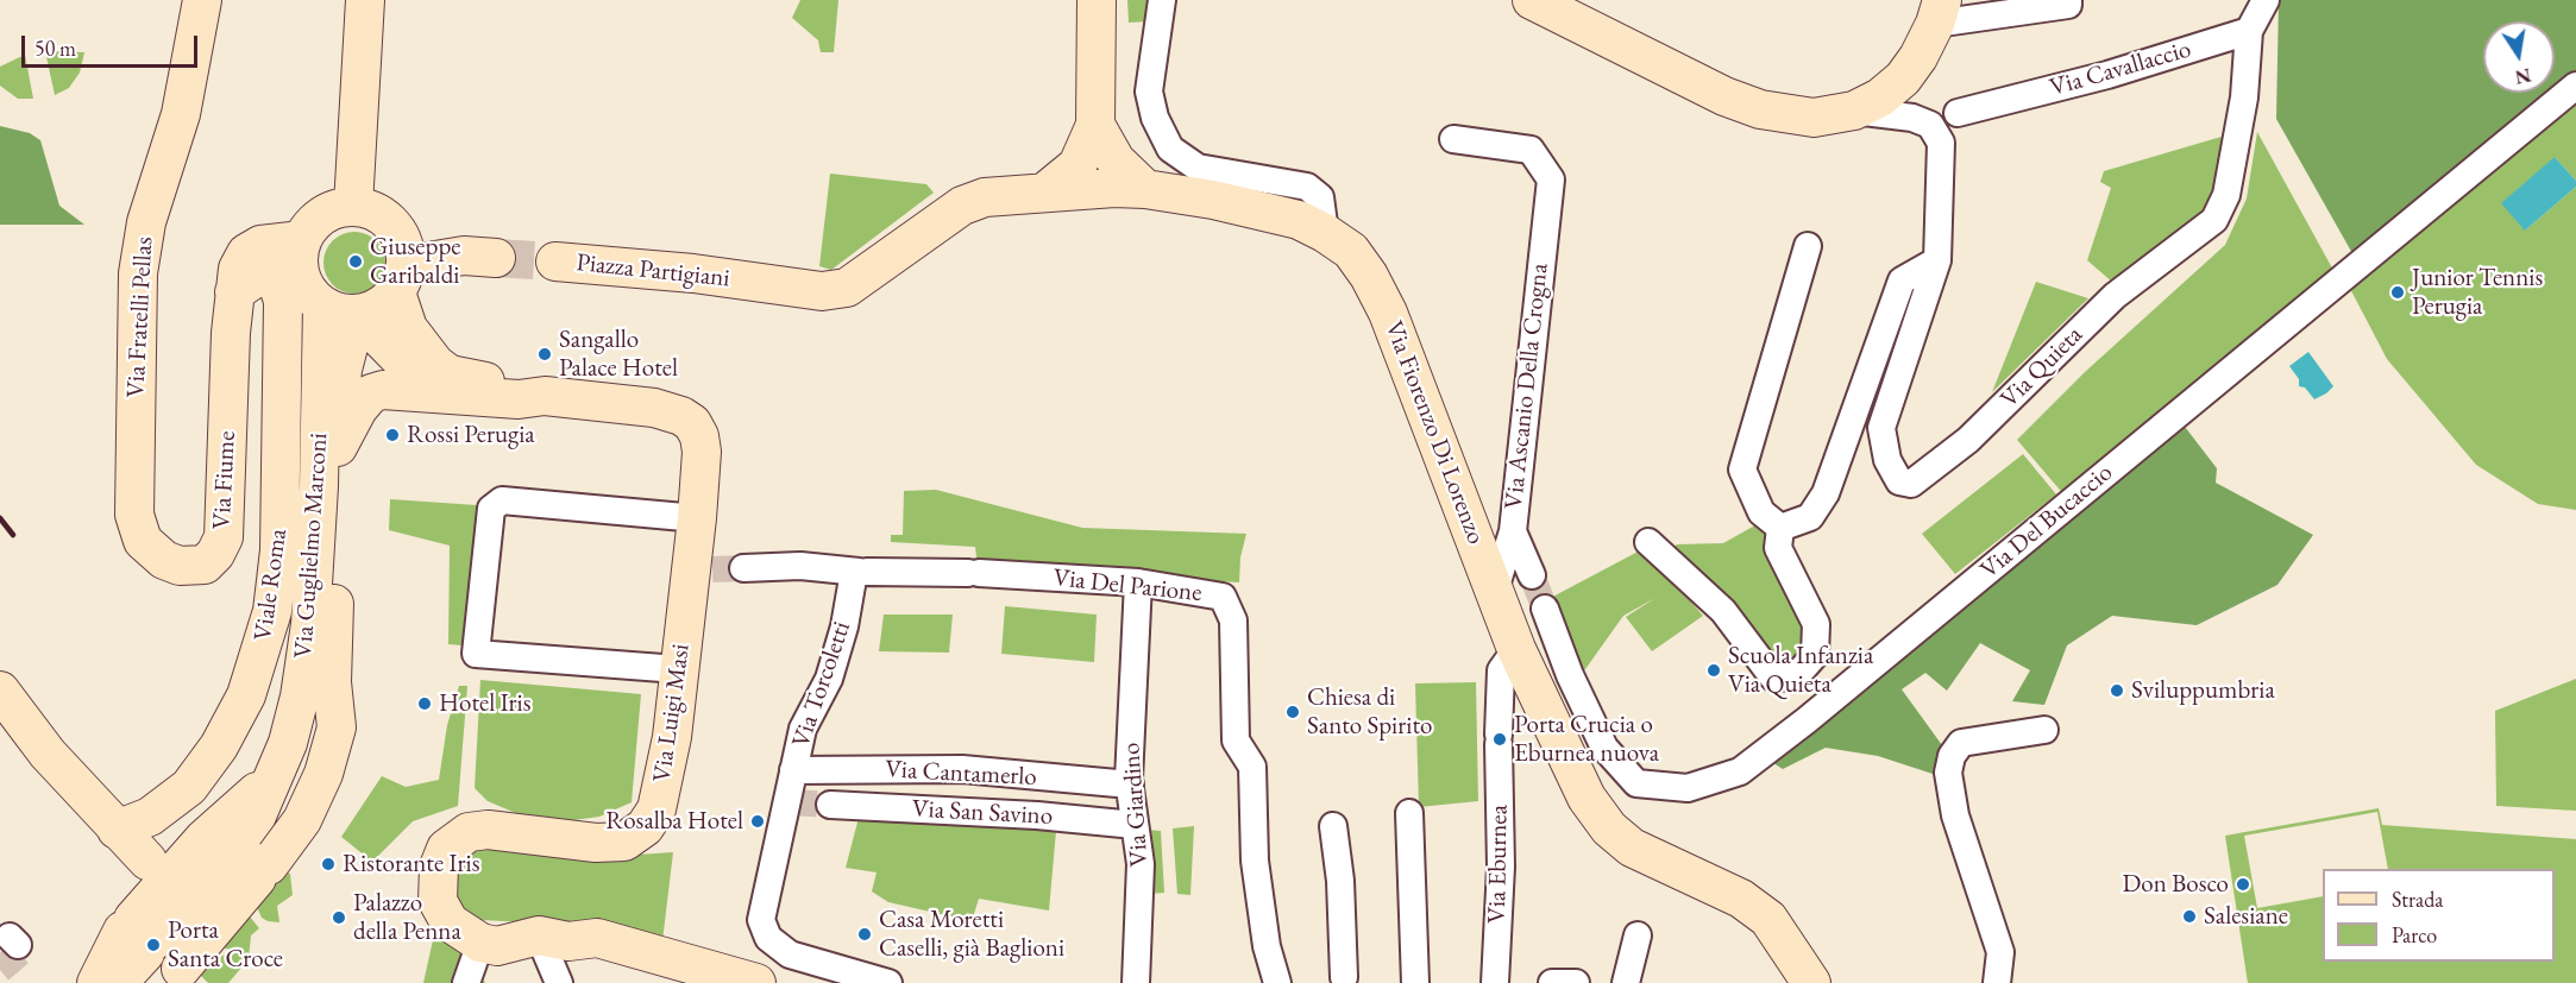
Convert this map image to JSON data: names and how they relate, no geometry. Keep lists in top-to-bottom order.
{
  "streets": {
    "street": [
      "Via Cavallaccio",
      "Piazza Partigiani",
      "Via Fratelli Pellas",
      "Via Quieta",
      "Via Ascanio Della Crogna",
      "Via Fiorenzo Di Lorenzo",
      "Via Fiume",
      "Via Del Bucaccio",
      "Via Guglielmo Marconi",
      "Viale Roma",
      "Via Del Parione",
      "Via Torcoletti",
      "Via Luigi Masi",
      "Via Cantamerlo",
      "Via Giardino",
      "Via San Savino",
      "Via Eburnea"
    ]
  },
  "crossings": [
    ["Via Cavallaccio", "Via Quieta"],
    ["Piazza Partigiani", "Via Fiorenzo Di Lorenzo"],
    ["Via Fratelli Pellas", "Via Fiume"],
    ["Via Ascanio Della Crogna", "Via Fiorenzo Di Lorenzo"],
    ["Via Fiorenzo Di Lorenzo", "Via Eburnea"],
    ["Via Guglielmo Marconi", "Viale Roma"],
    ["Via Guglielmo Marconi", "Via Luigi Masi"],
    ["Via Del Parione", "Via Torcoletti"],
    ["Via Del Parione", "Via Giardino"],
    ["Via Torcoletti", "Via Cantamerlo"],
    ["Via Cantamerlo", "Via Giardino"],
    ["Via Giardino", "Via San Savino"]
  ],
  "places": [
    "Giuseppe Garibaldi",
    "Junior Tennis Perugia",
    "Sangallo Palace Hotel",
    "Rossi Perugia",
    "Scuola Infanzia Via Quieta",
    "Sviluppumbria",
    "Hotel Iris",
    "Chiesa di Santo Spirito",
    "Porta Crucia o Eburnea nuova",
    "Rosalba Hotel",
    "Ristorante Iris",
    "Don Bosco",
    "Salesiane",
    "Palazzo della Penna",
    "Casa Moretti Caselli, già Baglioni",
    "Porta Santa Croce"
  ],
  "legend": ["Strada", "Parco"],
  "scale_bar": "50 m",
  "north": "bottom"
}
